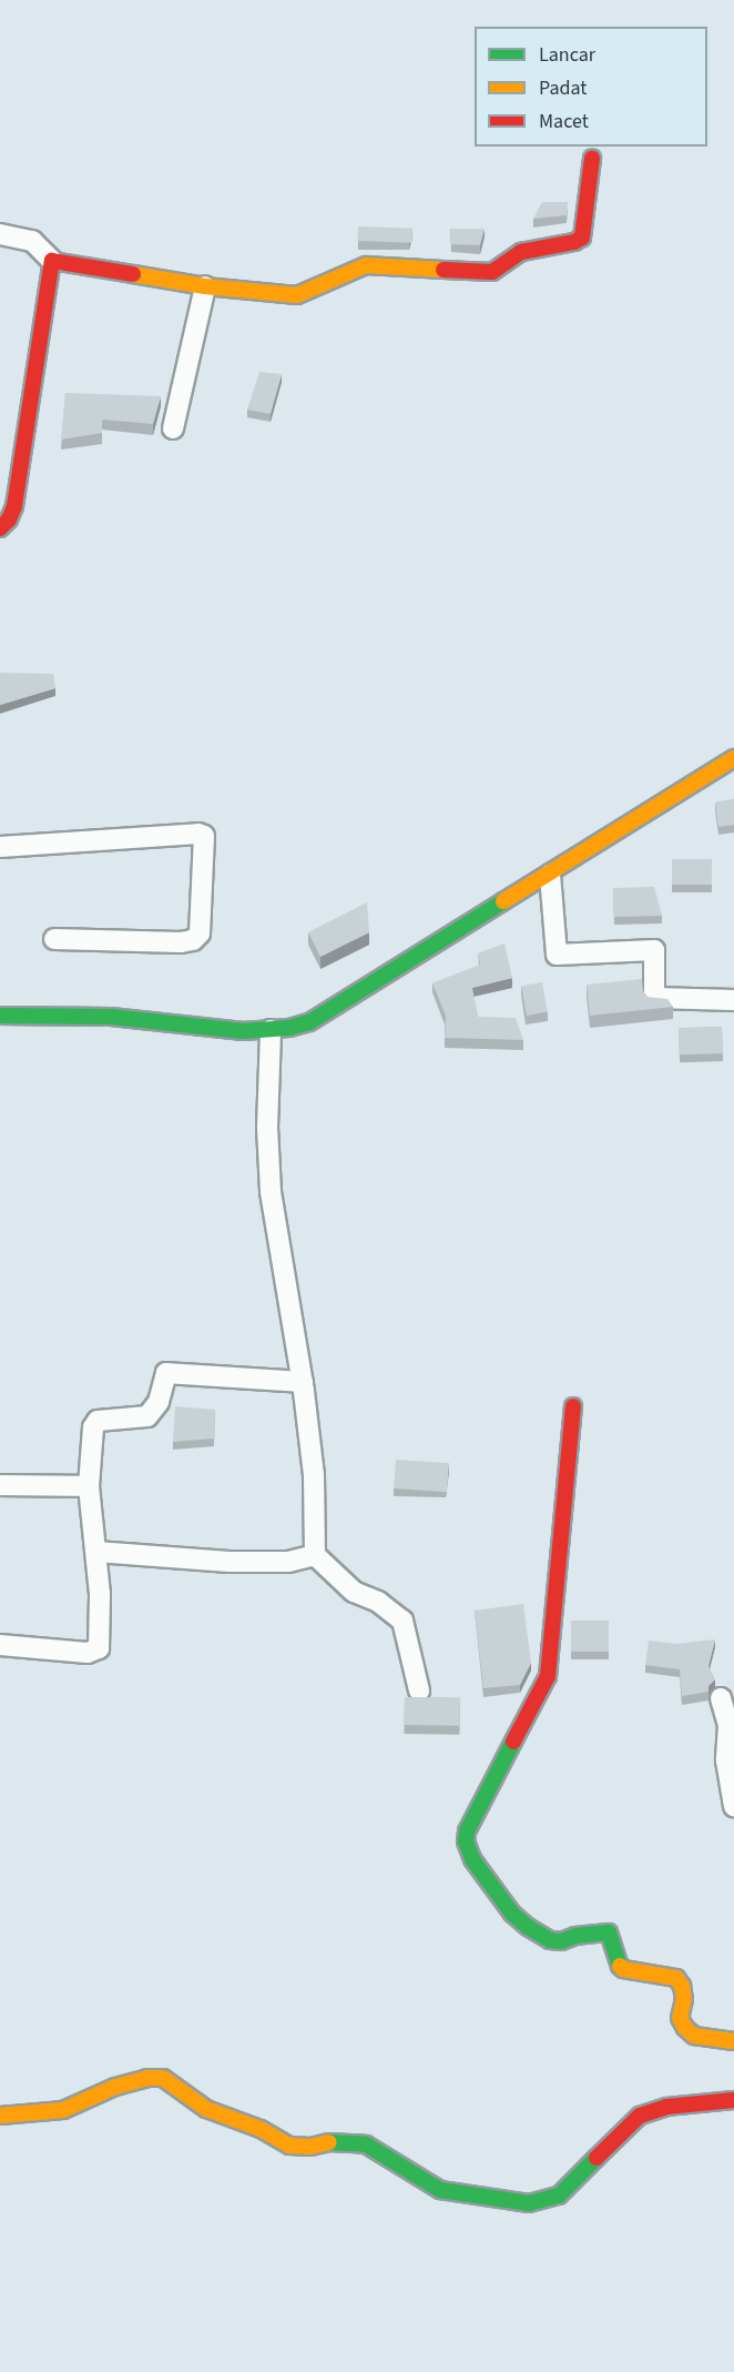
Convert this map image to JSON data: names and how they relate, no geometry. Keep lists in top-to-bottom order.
{
  "legend": ["Lancar", "Padat", "Macet"]
}
